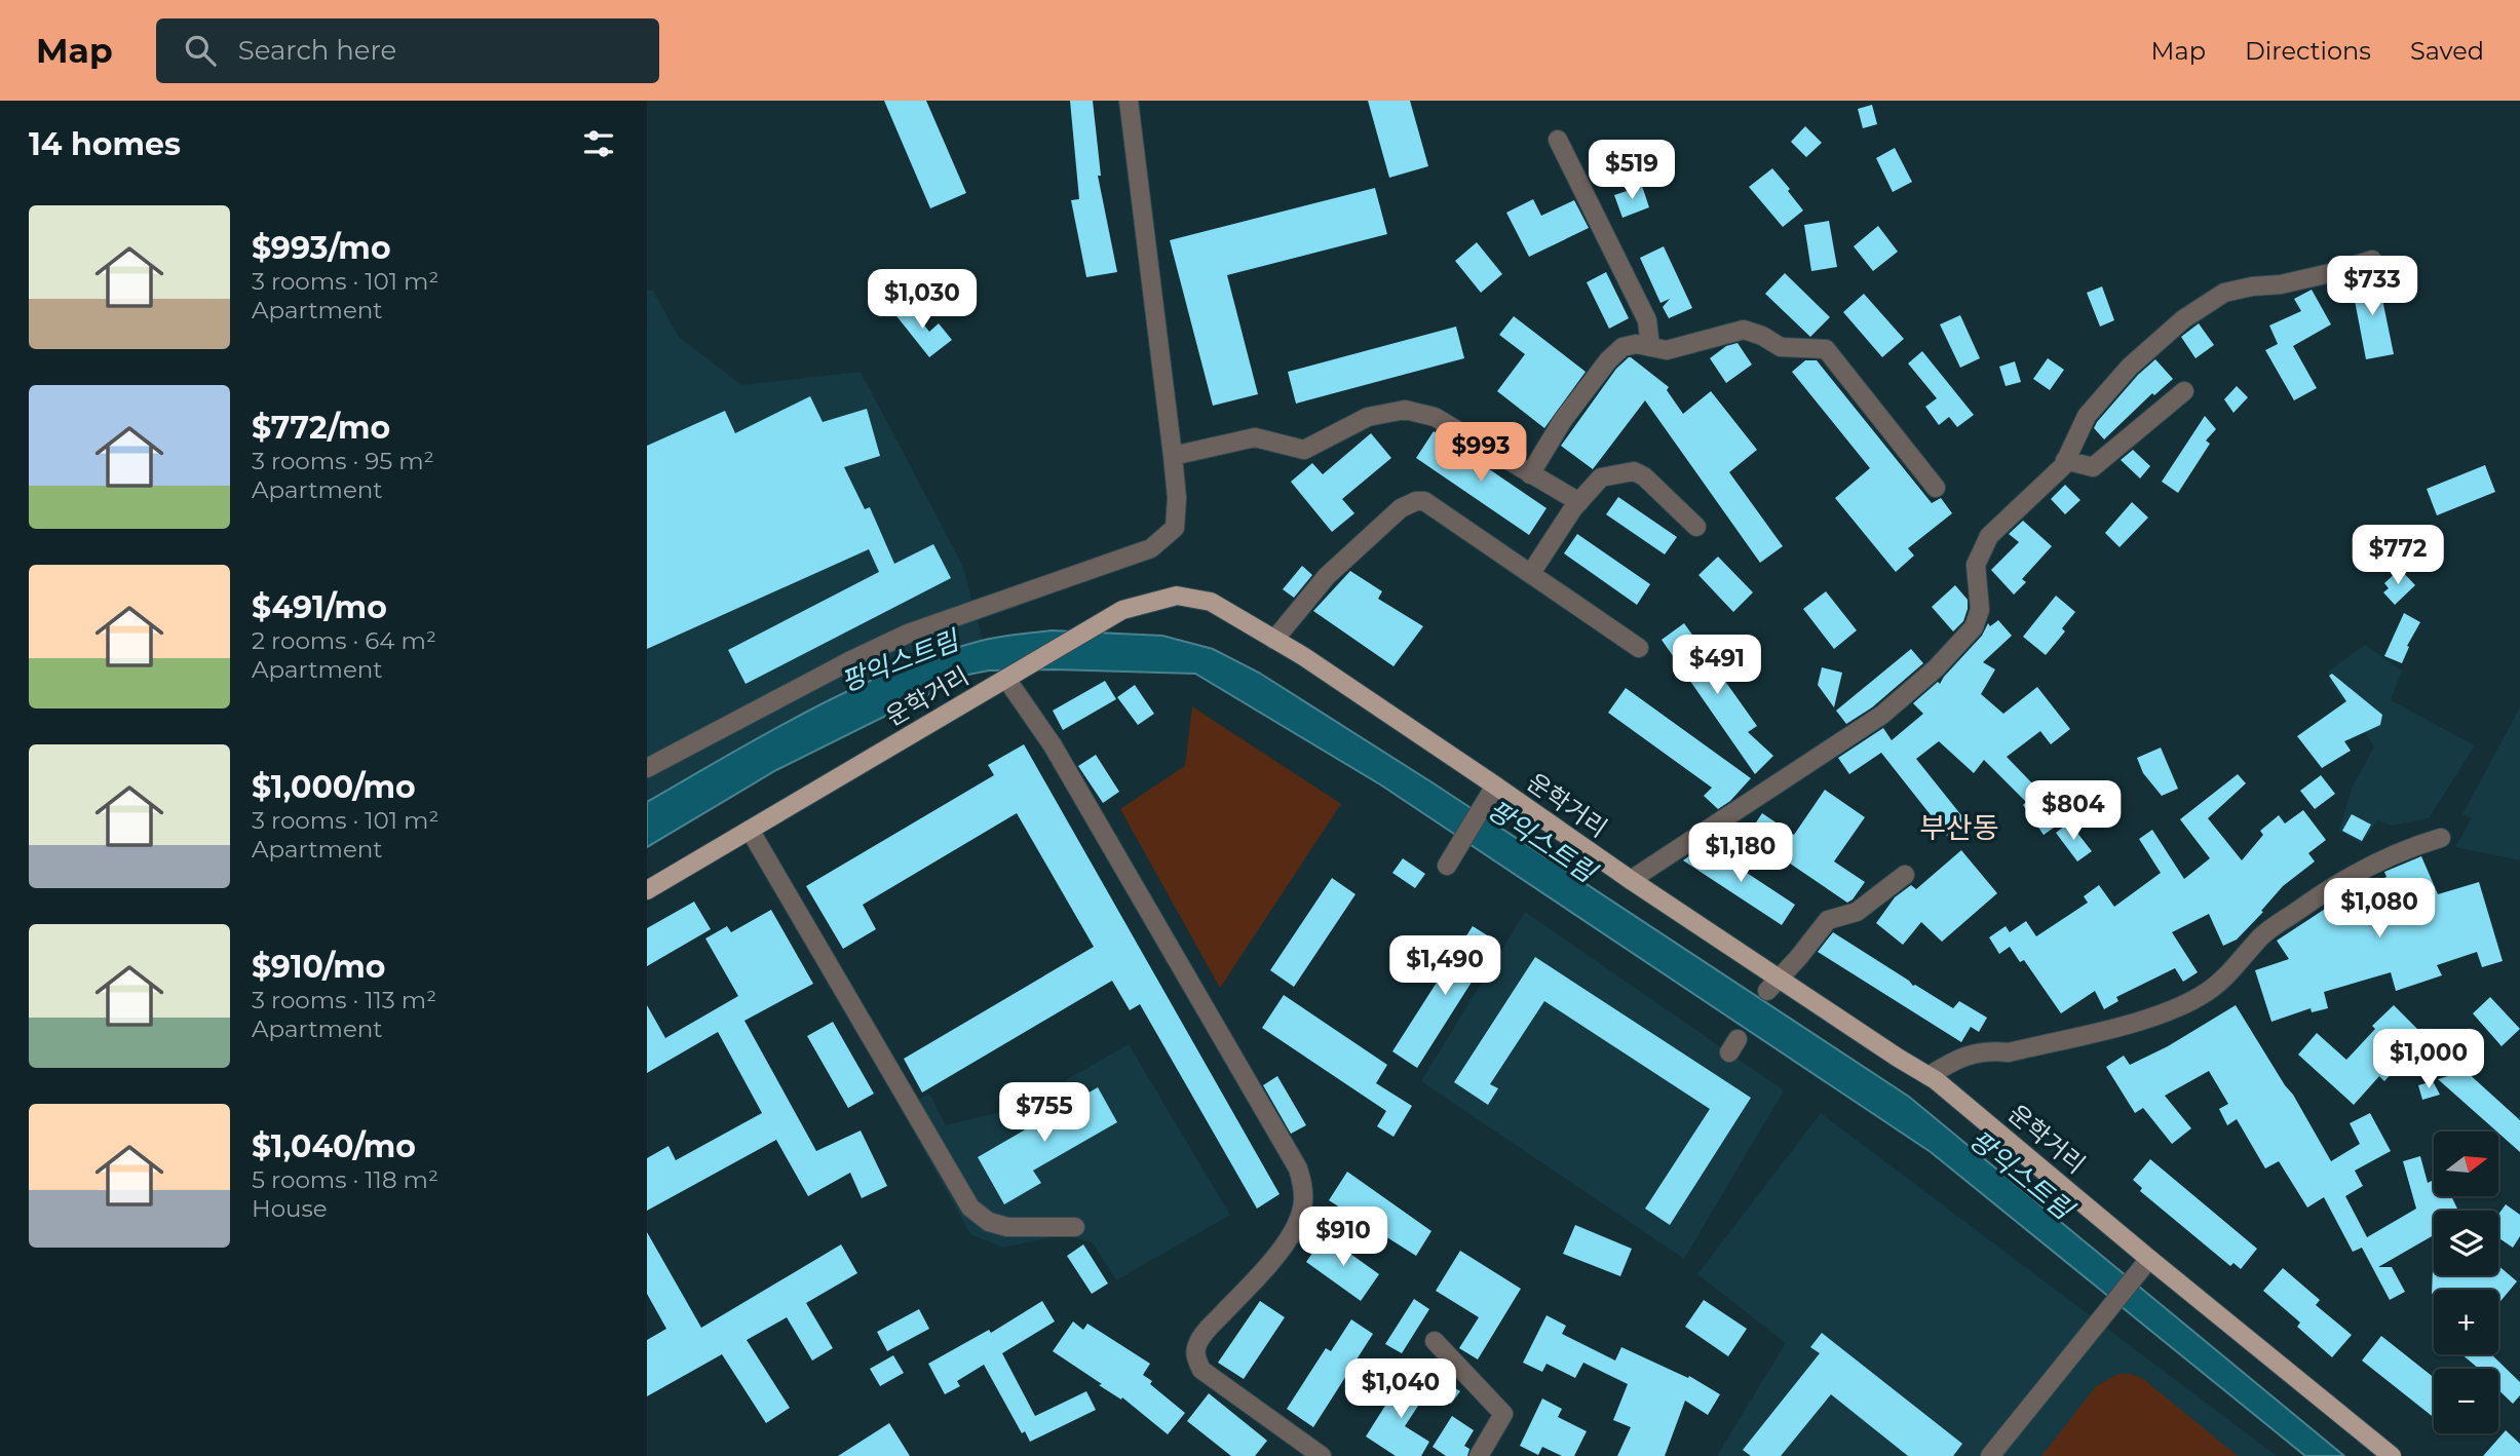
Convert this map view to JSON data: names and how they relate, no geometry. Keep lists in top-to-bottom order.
{
  "streets": {
    "main road": ["운학거리"]
  },
  "districts": ["부산동"],
  "water": ["팡익스트림"],
  "north": "right",
  "page": {
    "header": "Map",
    "search": "Search here",
    "nav": ["Map", "Directions", "Saved"],
    "heading": "14 homes",
    "price": [
      "$519",
      "$733",
      "$1,030",
      "$993",
      "$772",
      "$491",
      "$804",
      "$1,180",
      "$1,080",
      "$1,490",
      "$1,000",
      "$755",
      "$910",
      "$1,040"
    ],
    "list": [
      {
        "name": "$993/mo",
        "note": "3 rooms · 101 m² · Apartment"
      },
      {
        "name": "$772/mo",
        "note": "3 rooms · 95 m² · Apartment"
      },
      {
        "name": "$491/mo",
        "note": "2 rooms · 64 m² · Apartment"
      },
      {
        "name": "$1,000/mo",
        "note": "3 rooms · 101 m² · Apartment"
      },
      {
        "name": "$910/mo",
        "note": "3 rooms · 113 m² · Apartment"
      },
      {
        "name": "$1,040/mo",
        "note": "5 rooms · 118 m² · House"
      }
    ],
    "map_buttons": ["+", "−"]
  }
}
